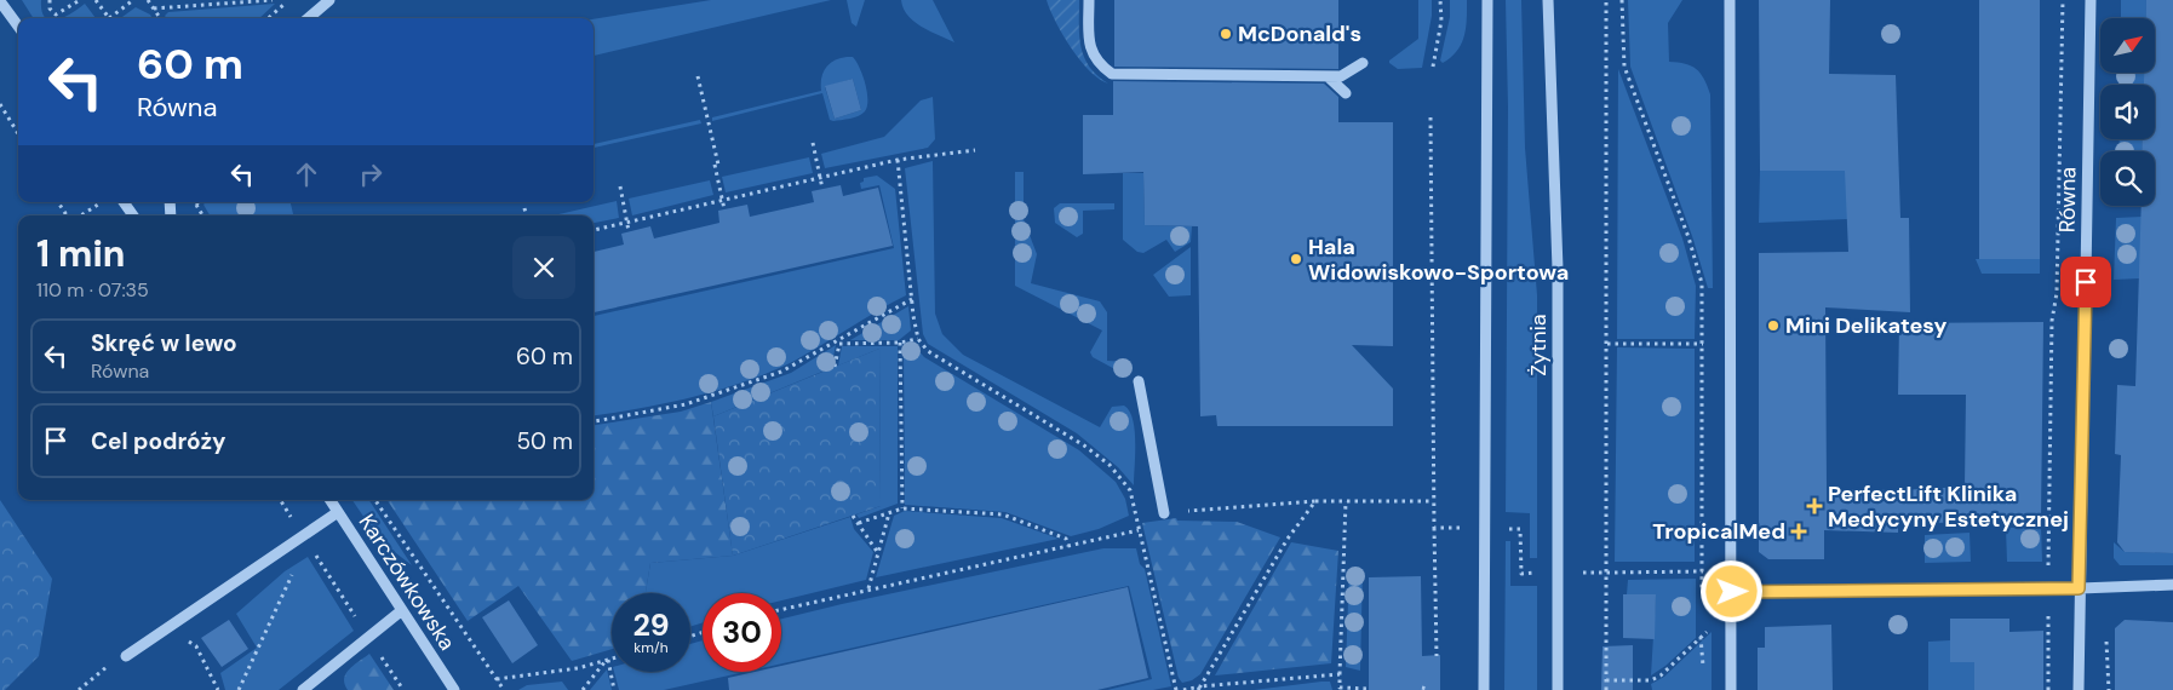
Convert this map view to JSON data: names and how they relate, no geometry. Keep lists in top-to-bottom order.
{
  "streets": {
    "street": ["Równa", "Żytnia", "Karczówkowska"]
  },
  "places": {
    "other": ["McDonald's", "Hala Widowiskowo-Sportowa", "Mini Delikatesy"],
    "health": ["PerfectLift Klinika Medycyny Estetycznej", "TropicalMed"]
  },
  "north": "top right",
  "page": {
    "turn": ["60 m", "Równa"],
    "heading": ["1 min", "110 m · 07:35"],
    "list": [
      {
        "name": "Skręć w lewo",
        "note": "Równa",
        "value": "60 m"
      },
      {
        "name": "Cel podróży",
        "value": "50 m"
      }
    ],
    "speed": "29 km/h",
    "limit": "30"
  }
}
